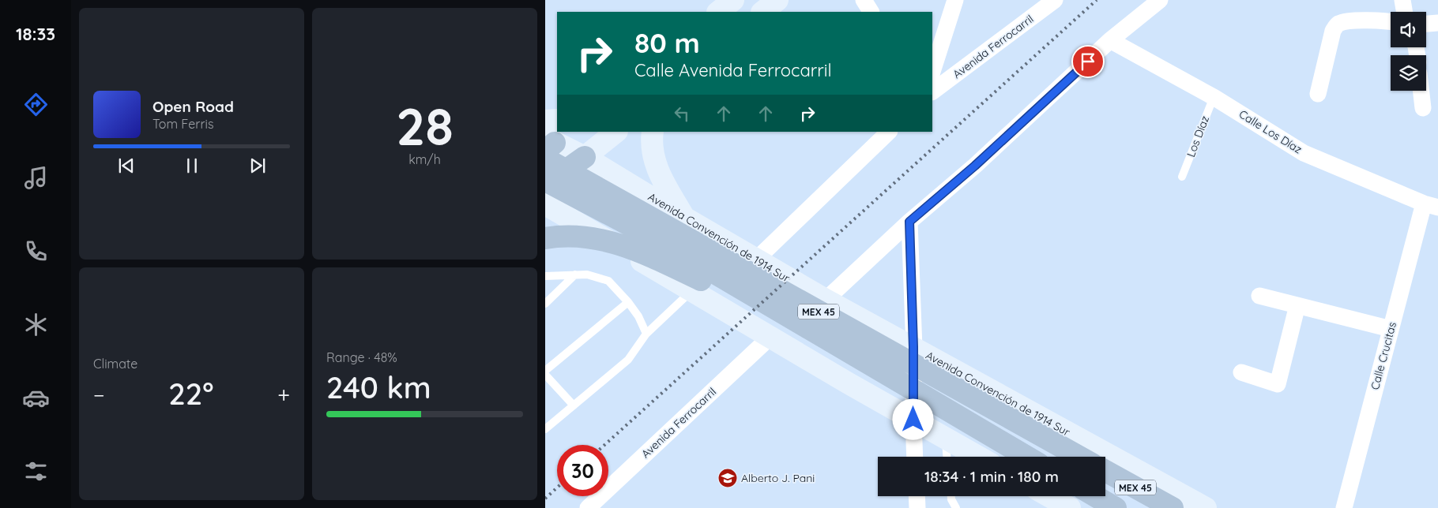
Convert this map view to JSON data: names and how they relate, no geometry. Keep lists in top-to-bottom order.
{
  "streets": {
    "main road": ["Avenida Convención de 1914 Sur", "MEX 45"],
    "street": ["Avenida Ferrocarril", "Calle Los Díaz", "Calle Crucitas"],
    "lane": ["Los Díaz"]
  },
  "crossings": [
    ["Calle Los Díaz", "Los Díaz"],
    ["Calle Los Díaz", "Calle Crucitas"]
  ],
  "places": {
    "school or university": ["Alberto J. Pani"]
  },
  "page": {
    "tabs": "18:33",
    "tile": [
      ["28", "km/h"],
      "Climate",
      ["Range · 48%", "240 km"]
    ],
    "turn": ["80 m", "Calle Avenida Ferrocarril"],
    "song": ["Open Road", "Tom Ferris"],
    "heat": ["−", "22°", "+"],
    "limit": "30",
    "trip": "18:34 · 1 min · 180 m"
  }
}
